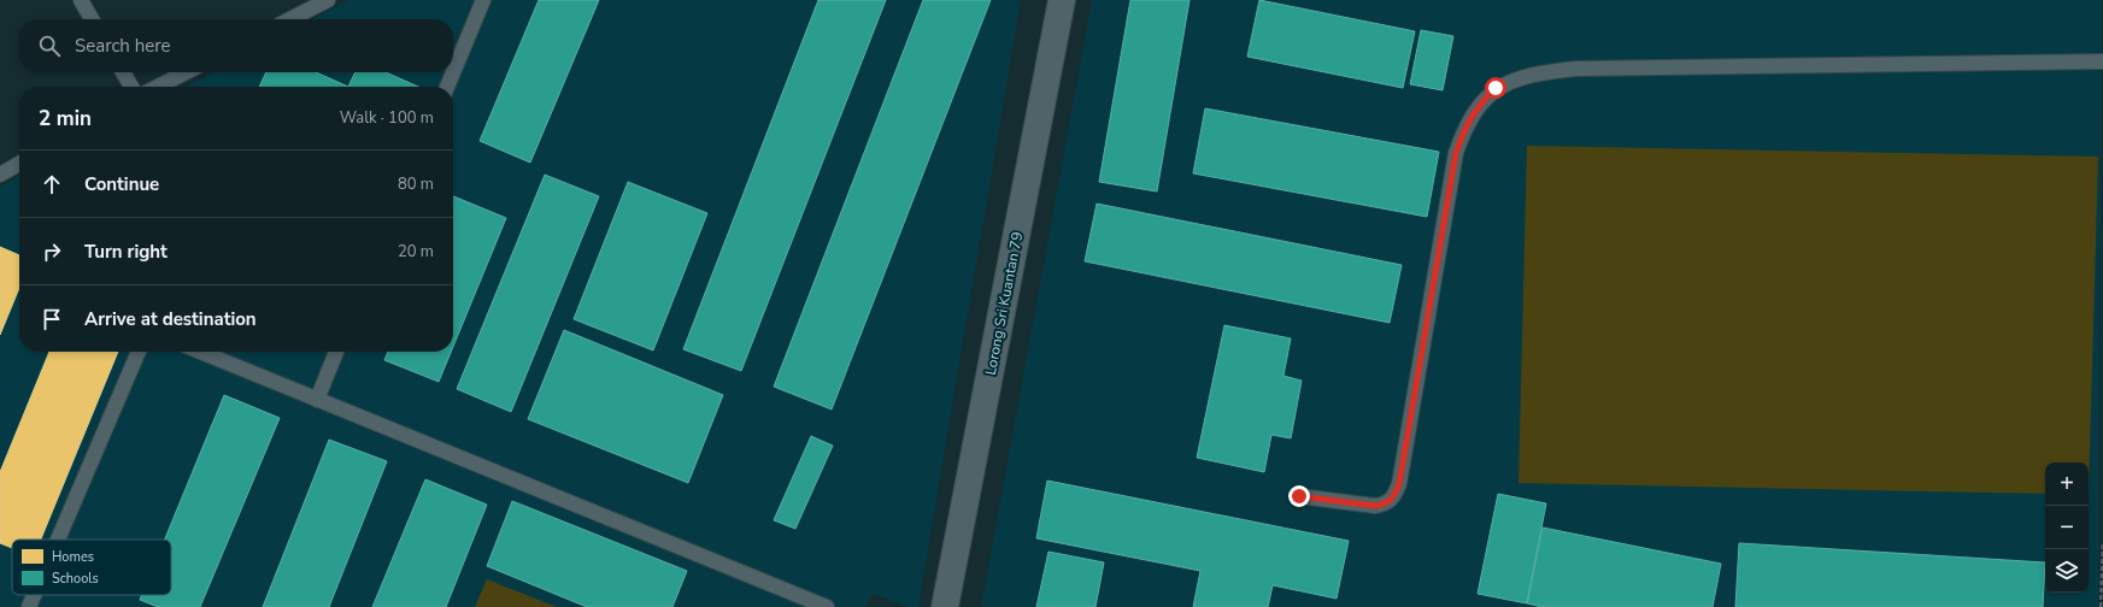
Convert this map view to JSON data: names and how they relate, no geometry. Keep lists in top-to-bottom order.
{
  "streets": {
    "street": ["Lorong Sri Kuantan 79"]
  },
  "legend": ["Homes", "Schools"],
  "page": {
    "search": "Search here",
    "heading": ["2 min", "Walk · 100 m"],
    "list": [
      ["Continue", "80 m"],
      ["Turn right", "20 m"],
      "Arrive at destination"
    ],
    "map_buttons": ["+", "−"]
  }
}
